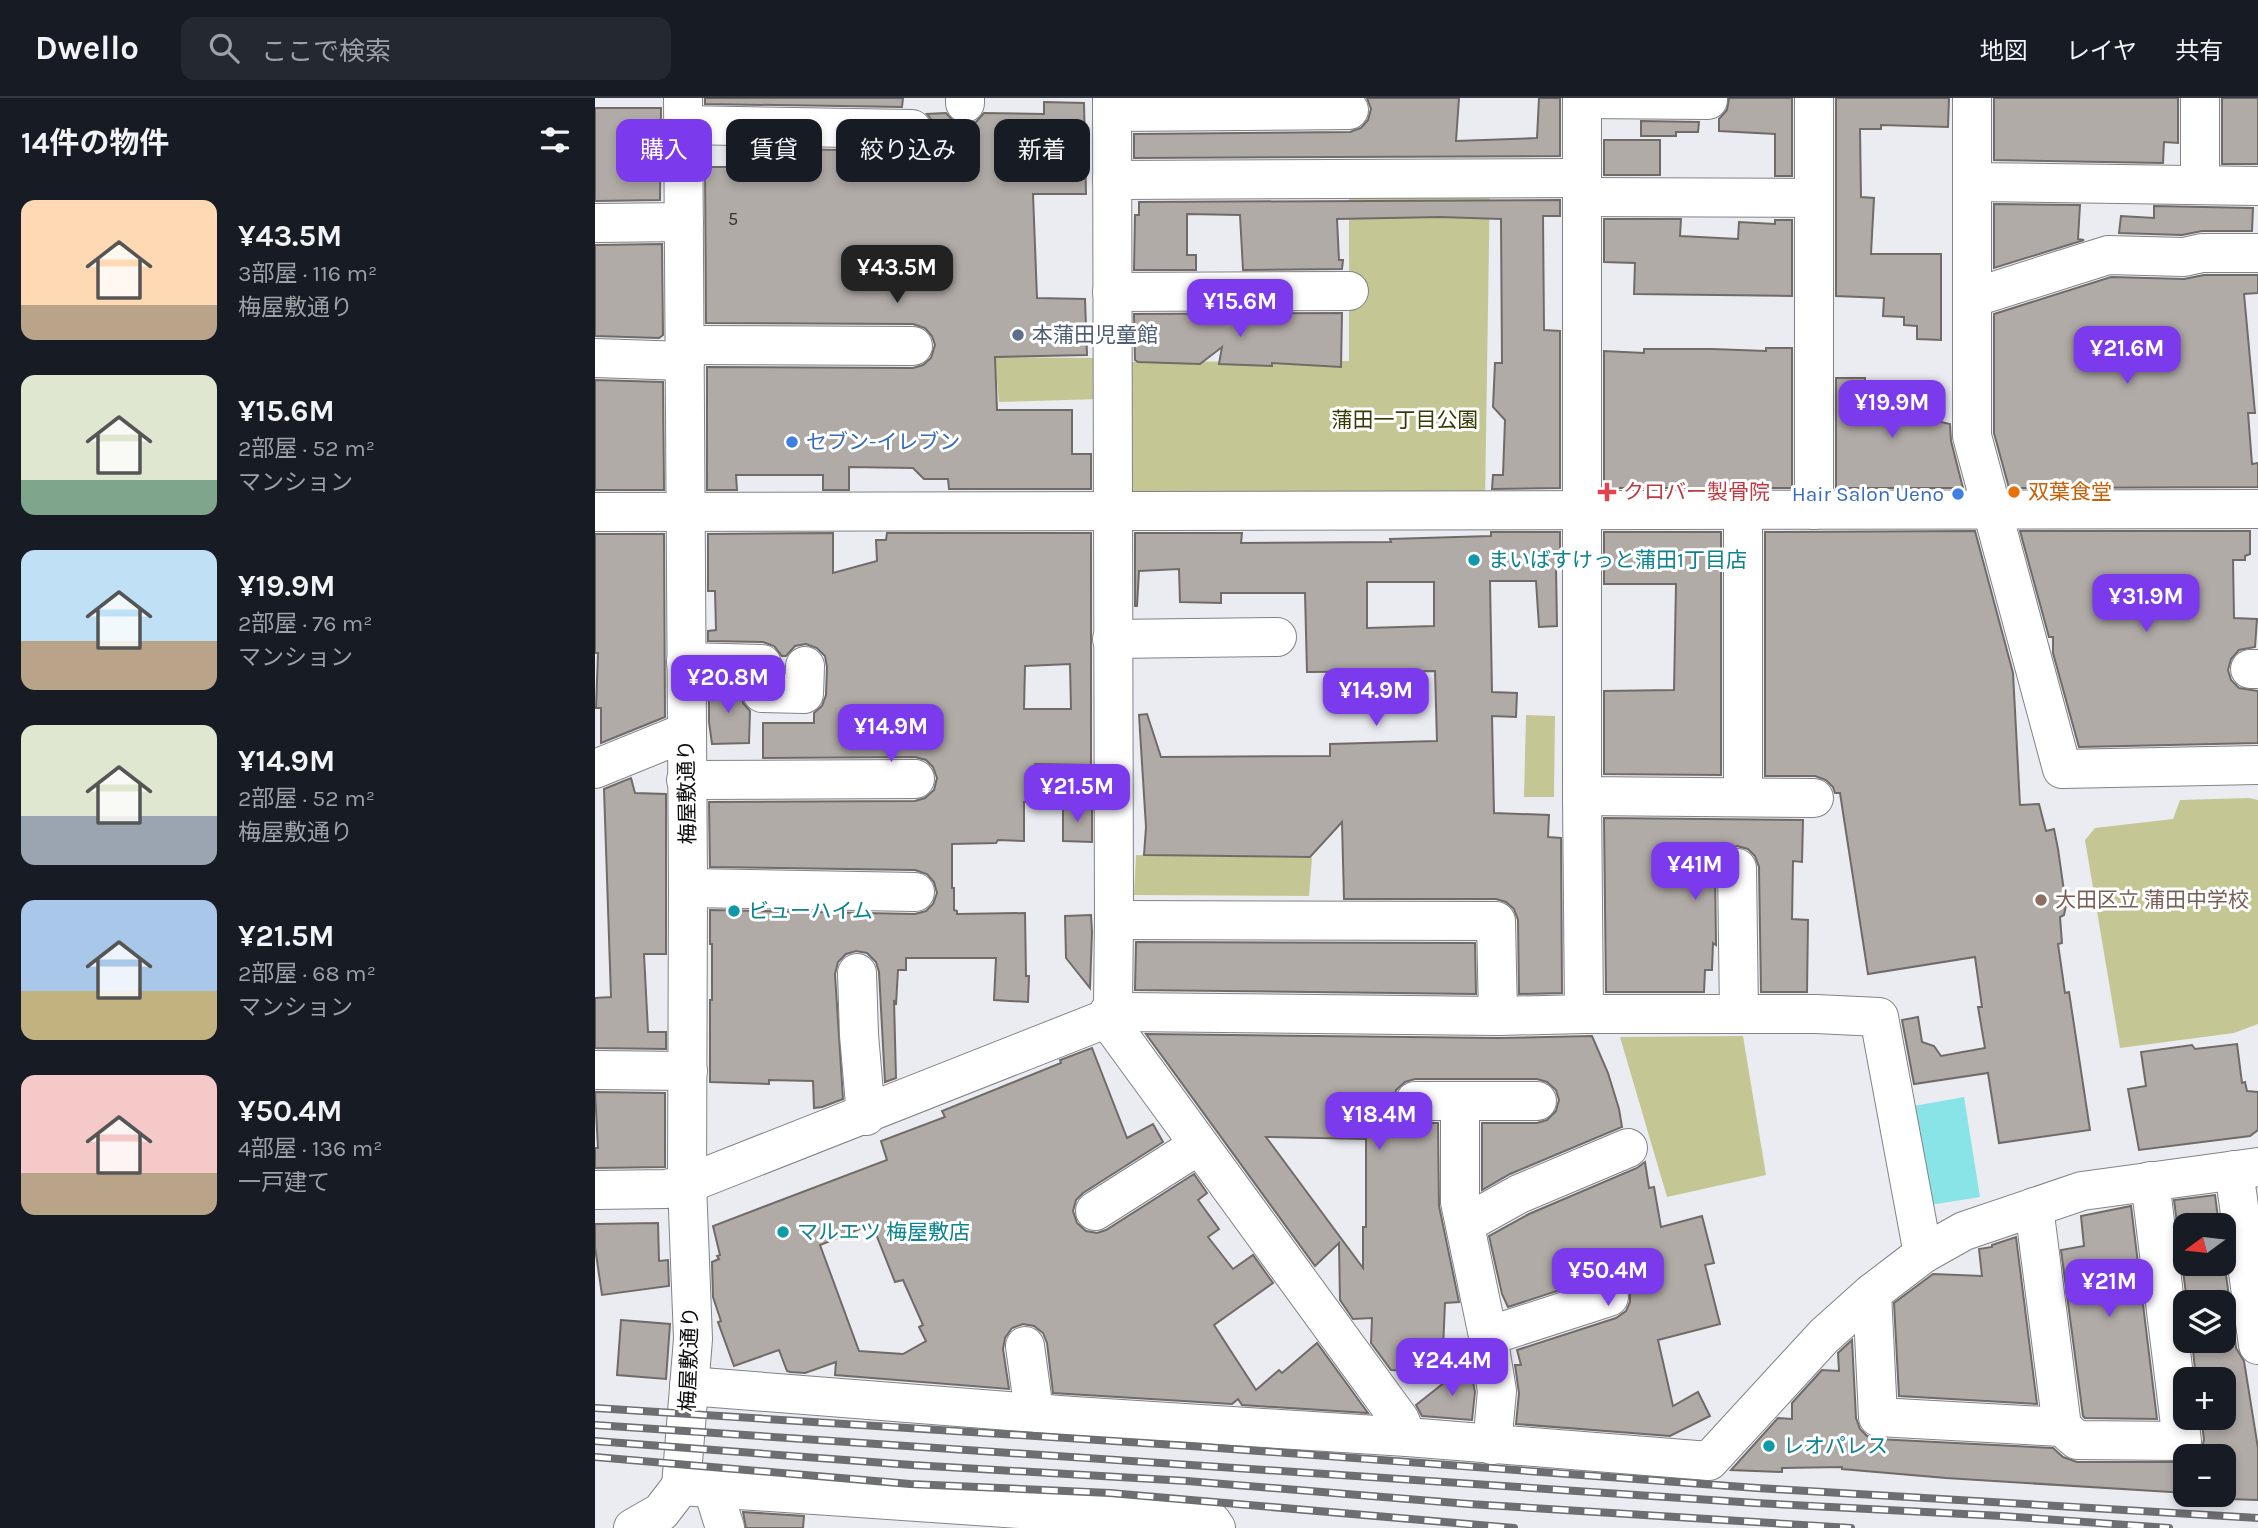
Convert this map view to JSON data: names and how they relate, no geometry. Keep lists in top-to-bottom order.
{
  "streets": {
    "street": ["梅屋敷通り"]
  },
  "parks": ["蒲田一丁目公園"],
  "places": {
    "other": [
      "本蒲田児童館",
      "セブン-イレブン",
      "双葉食堂",
      "Hair Salon Ueno",
      "まいばすけっと蒲田1丁目店",
      "大田区立 蒲田中学校",
      "ビューハイム",
      "マルエツ 梅屋敷店",
      "レオパレス"
    ],
    "health": ["クロバー製骨院"]
  },
  "house_numbers": ["5"],
  "north": "left",
  "page": {
    "header": "Dwello",
    "search": "ここで検索",
    "nav": ["地図", "レイヤ", "共有"],
    "heading": "14件の物件",
    "chip": [
      "購入",
      "賃貸",
      "絞り込み",
      "新着"
    ],
    "list": [
      {
        "name": "¥43.5M",
        "note": "3部屋 · 116 m² · 梅屋敷通り"
      },
      {
        "name": "¥15.6M",
        "note": "2部屋 · 52 m² · マンション"
      },
      {
        "name": "¥19.9M",
        "note": "2部屋 · 76 m² · マンション"
      },
      {
        "name": "¥14.9M",
        "note": "2部屋 · 52 m² · 梅屋敷通り"
      },
      {
        "name": "¥21.5M",
        "note": "2部屋 · 68 m² · マンション"
      },
      {
        "name": "¥50.4M",
        "note": "4部屋 · 136 m² · 一戸建て"
      }
    ],
    "price": [
      "¥43.5M",
      "¥15.6M",
      "¥21.6M",
      "¥19.9M",
      "¥31.9M",
      "¥20.8M",
      "¥14.9M",
      "¥14.9M",
      "¥21.5M",
      "¥41M",
      "¥18.4M",
      "¥50.4M",
      "¥21M",
      "¥24.4M"
    ],
    "map_buttons": ["+", "−"]
  }
}
